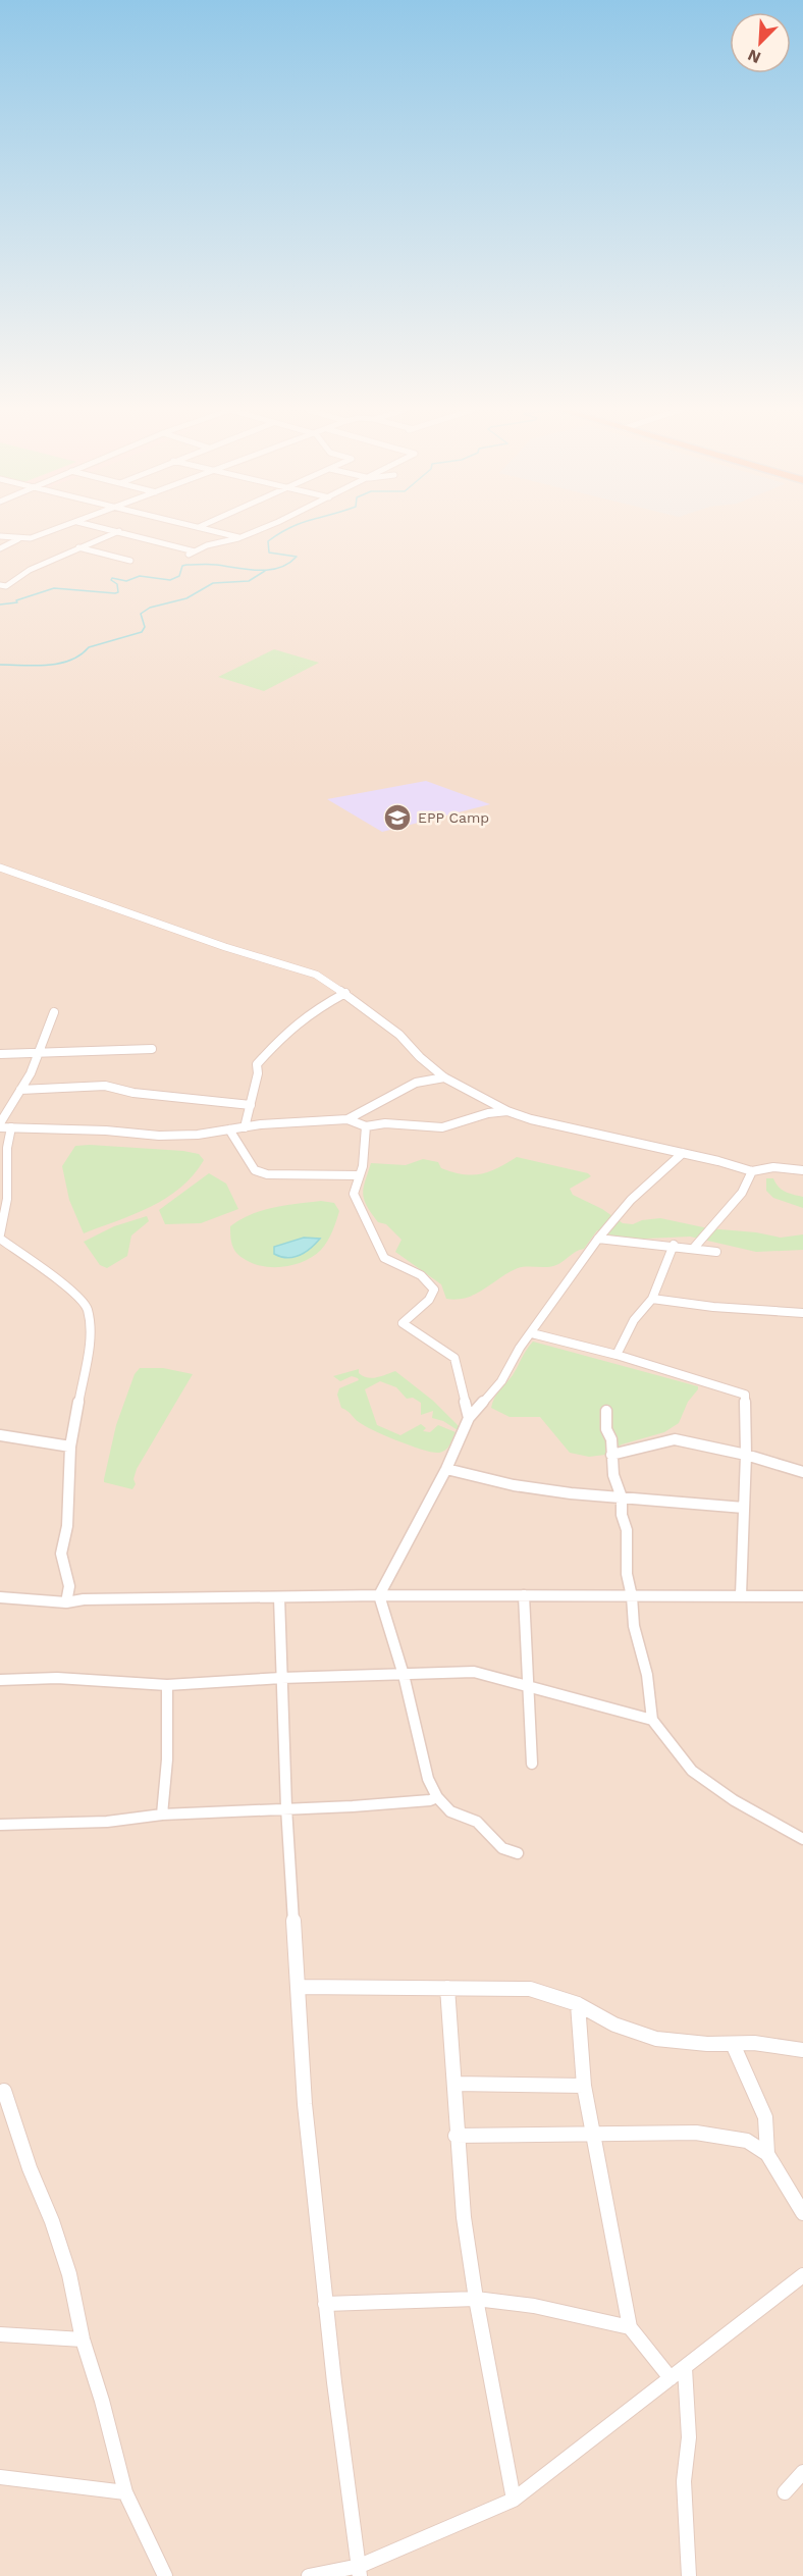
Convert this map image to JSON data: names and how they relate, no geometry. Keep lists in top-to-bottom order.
{
  "places": {
    "school or university": ["EPP Camp"]
  },
  "north": "bottom left"
}
